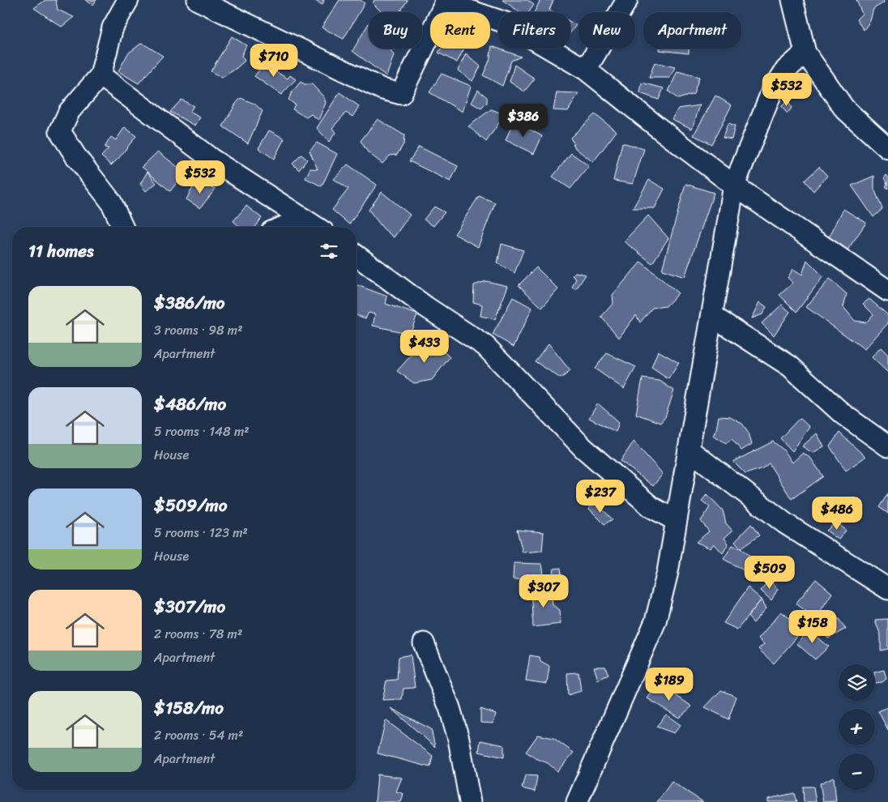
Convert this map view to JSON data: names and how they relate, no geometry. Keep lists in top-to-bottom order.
{
  "page": {
    "chip": [
      "Buy",
      "Rent",
      "Filters",
      "New",
      "Apartment"
    ],
    "price": [
      "$710",
      "$532",
      "$386",
      "$532",
      "$433",
      "$237",
      "$486",
      "$509",
      "$307",
      "$158",
      "$189"
    ],
    "heading": "11 homes",
    "list": [
      {
        "name": "$386/mo",
        "note": "3 rooms · 98 m² · Apartment"
      },
      {
        "name": "$486/mo",
        "note": "5 rooms · 148 m² · House"
      },
      {
        "name": "$509/mo",
        "note": "5 rooms · 123 m² · House"
      },
      {
        "name": "$307/mo",
        "note": "2 rooms · 78 m² · Apartment"
      },
      {
        "name": "$158/mo",
        "note": "2 rooms · 54 m² · Apartment"
      }
    ],
    "map_buttons": ["+", "−"]
  }
}
